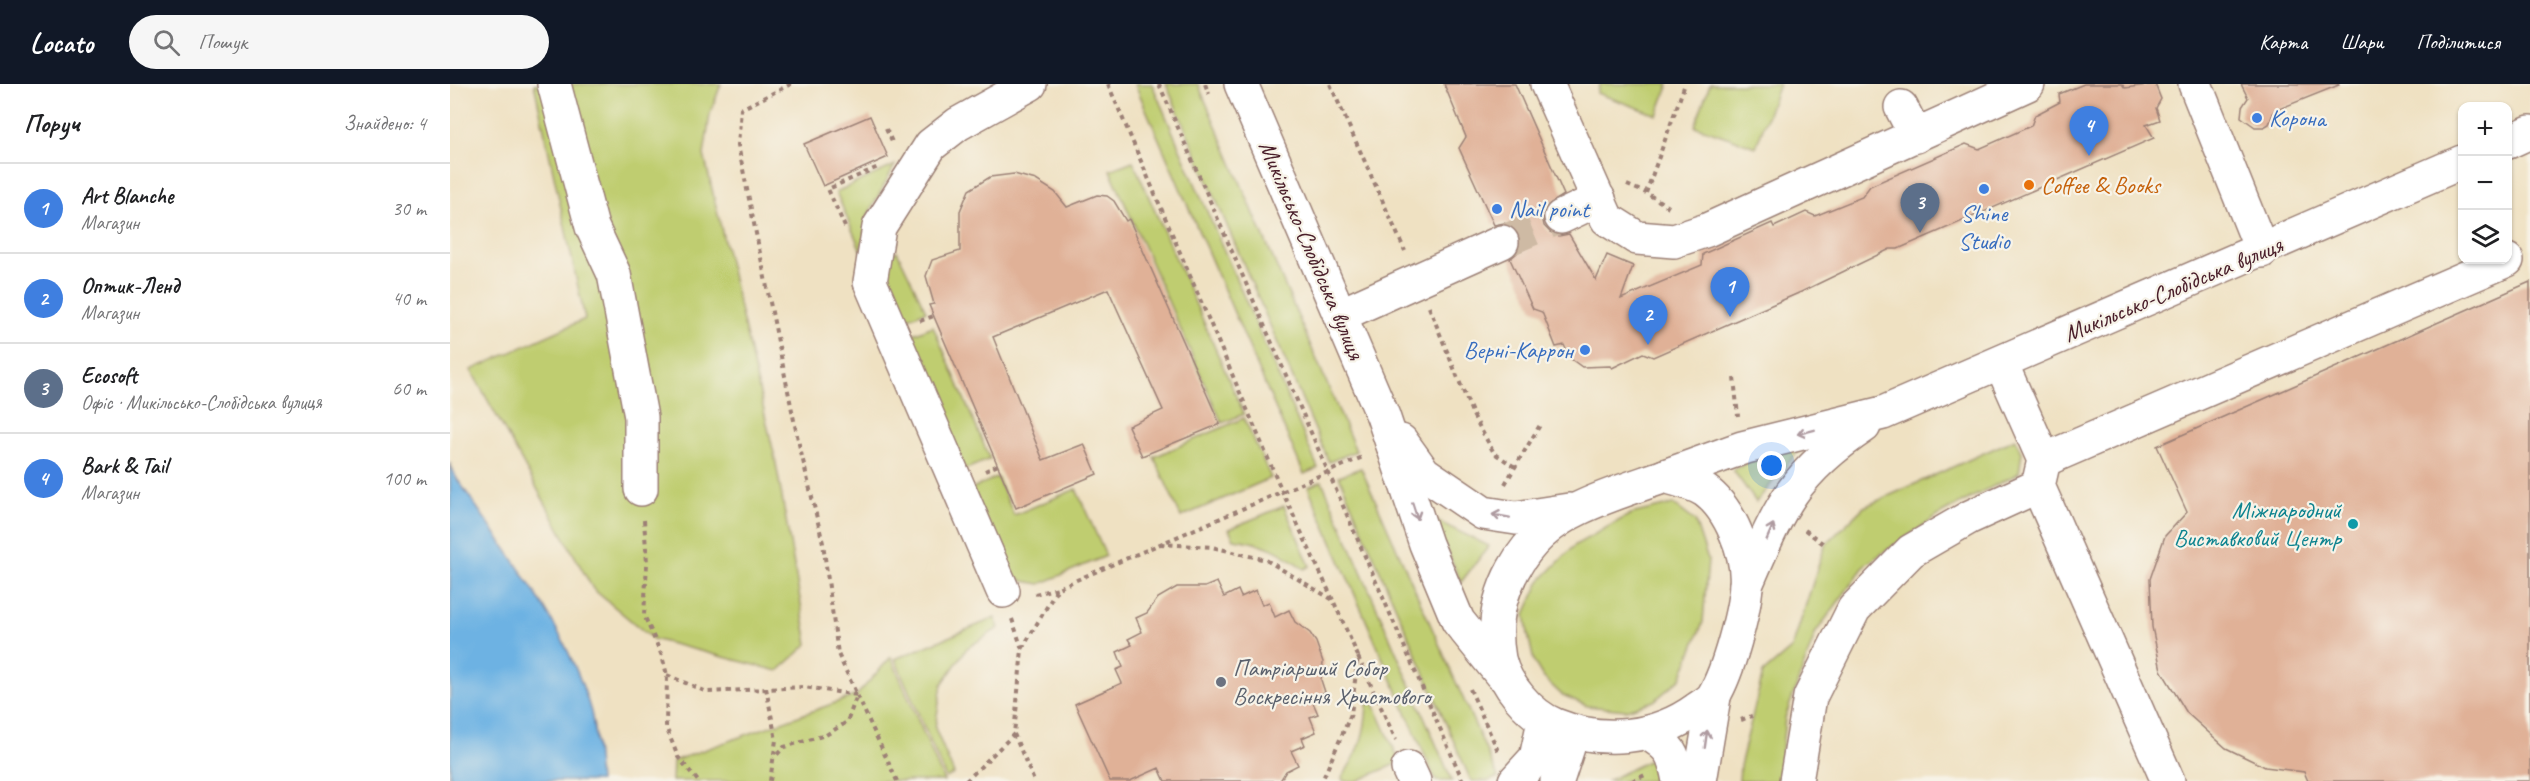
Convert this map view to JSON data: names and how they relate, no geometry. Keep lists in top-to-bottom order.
{
  "streets": {
    "street": ["Микільсько-Слобідська вулиця"]
  },
  "places": [
    "Корона",
    "Coffee & Books",
    "Shine Studio",
    "Nail point",
    "Верні-Каррон",
    "Міжнародний Виставковий Центр",
    "Патріарший Собор Воскресіння Христового"
  ],
  "page": {
    "header": "Locato",
    "search": "Пошук",
    "nav": ["Карта", "Шари", "Поділитися"],
    "heading": ["Поруч", "Знайдено: 4"],
    "map_buttons": ["+", "−"],
    "pins": [
      "4",
      "3",
      "1",
      "2"
    ],
    "list": [
      {
        "mark": "1",
        "name": "Art Blanche",
        "note": "Магазин",
        "value": "30 m"
      },
      {
        "mark": "2",
        "name": "Оптик-Ленд",
        "note": "Магазин",
        "value": "40 m"
      },
      {
        "mark": "3",
        "name": "Ecosoft",
        "note": "Офіс · Микільсько-Слобідська вулиця",
        "value": "60 m"
      },
      {
        "mark": "4",
        "name": "Bark & Tail",
        "note": "Магазин",
        "value": "100 m"
      }
    ]
  }
}
